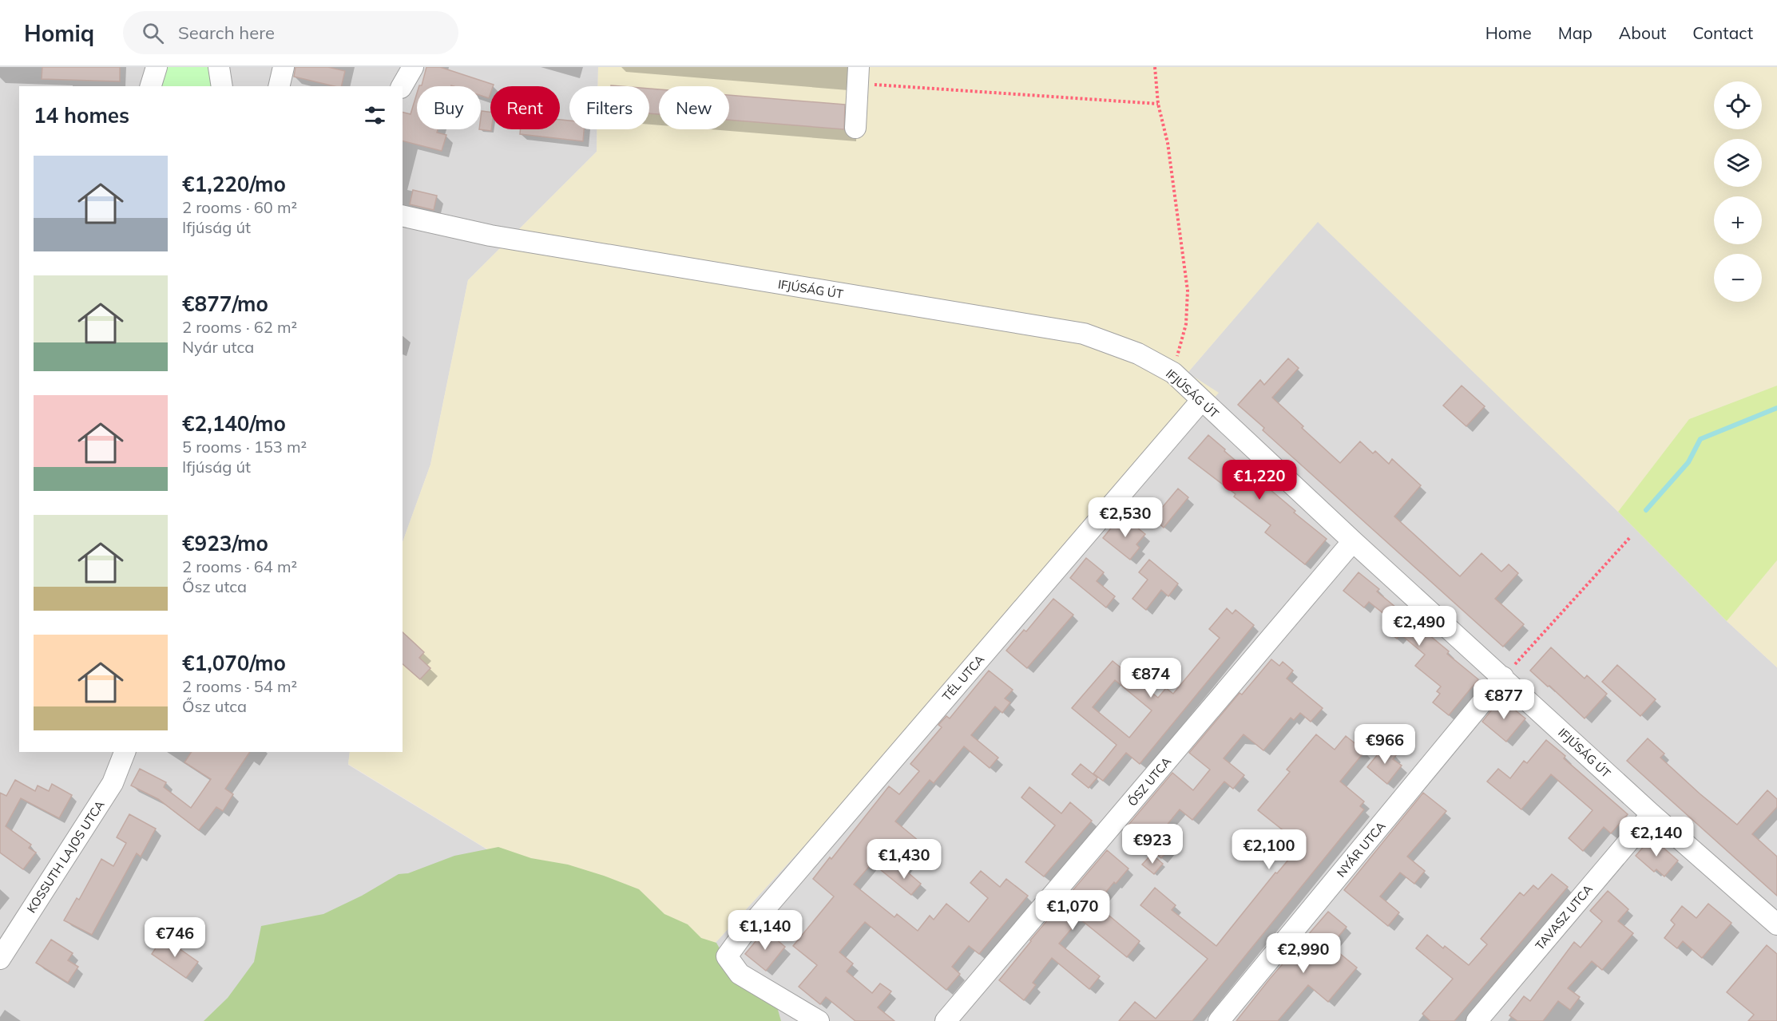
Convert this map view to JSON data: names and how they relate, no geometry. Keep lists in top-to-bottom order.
{
  "streets": {
    "street": [
      "IFJÚSÁG ÚT",
      "TÉL UTCA",
      "ŐSZ UTCA",
      "NYÁR UTCA",
      "KOSSUTH LAJOS UTCA",
      "TAVASZ UTCA"
    ]
  },
  "crossings": [
    ["IFJÚSÁG ÚT", "TÉL UTCA"],
    ["IFJÚSÁG ÚT", "ŐSZ UTCA"],
    ["IFJÚSÁG ÚT", "NYÁR UTCA"],
    ["IFJÚSÁG ÚT", "TAVASZ UTCA"]
  ],
  "page": {
    "header": "Homiq",
    "search": "Search here",
    "nav": [
      "Home",
      "Map",
      "About",
      "Contact"
    ],
    "map_buttons": ["+", "−"],
    "chip": [
      "Buy",
      "Rent",
      "Filters",
      "New"
    ],
    "heading": "14 homes",
    "list": [
      {
        "name": "€1,220/mo",
        "note": "2 rooms · 60 m² · Ifjúság út"
      },
      {
        "name": "€877/mo",
        "note": "2 rooms · 62 m² · Nyár utca"
      },
      {
        "name": "€2,140/mo",
        "note": "5 rooms · 153 m² · Ifjúság út"
      },
      {
        "name": "€923/mo",
        "note": "2 rooms · 64 m² · Ősz utca"
      },
      {
        "name": "€1,070/mo",
        "note": "2 rooms · 54 m² · Ősz utca"
      }
    ],
    "price": [
      "€1,220",
      "€2,530",
      "€2,490",
      "€874",
      "€877",
      "€966",
      "€2,140",
      "€923",
      "€2,100",
      "€1,430",
      "€1,070",
      "€1,140",
      "€746",
      "€2,990"
    ]
  }
}
